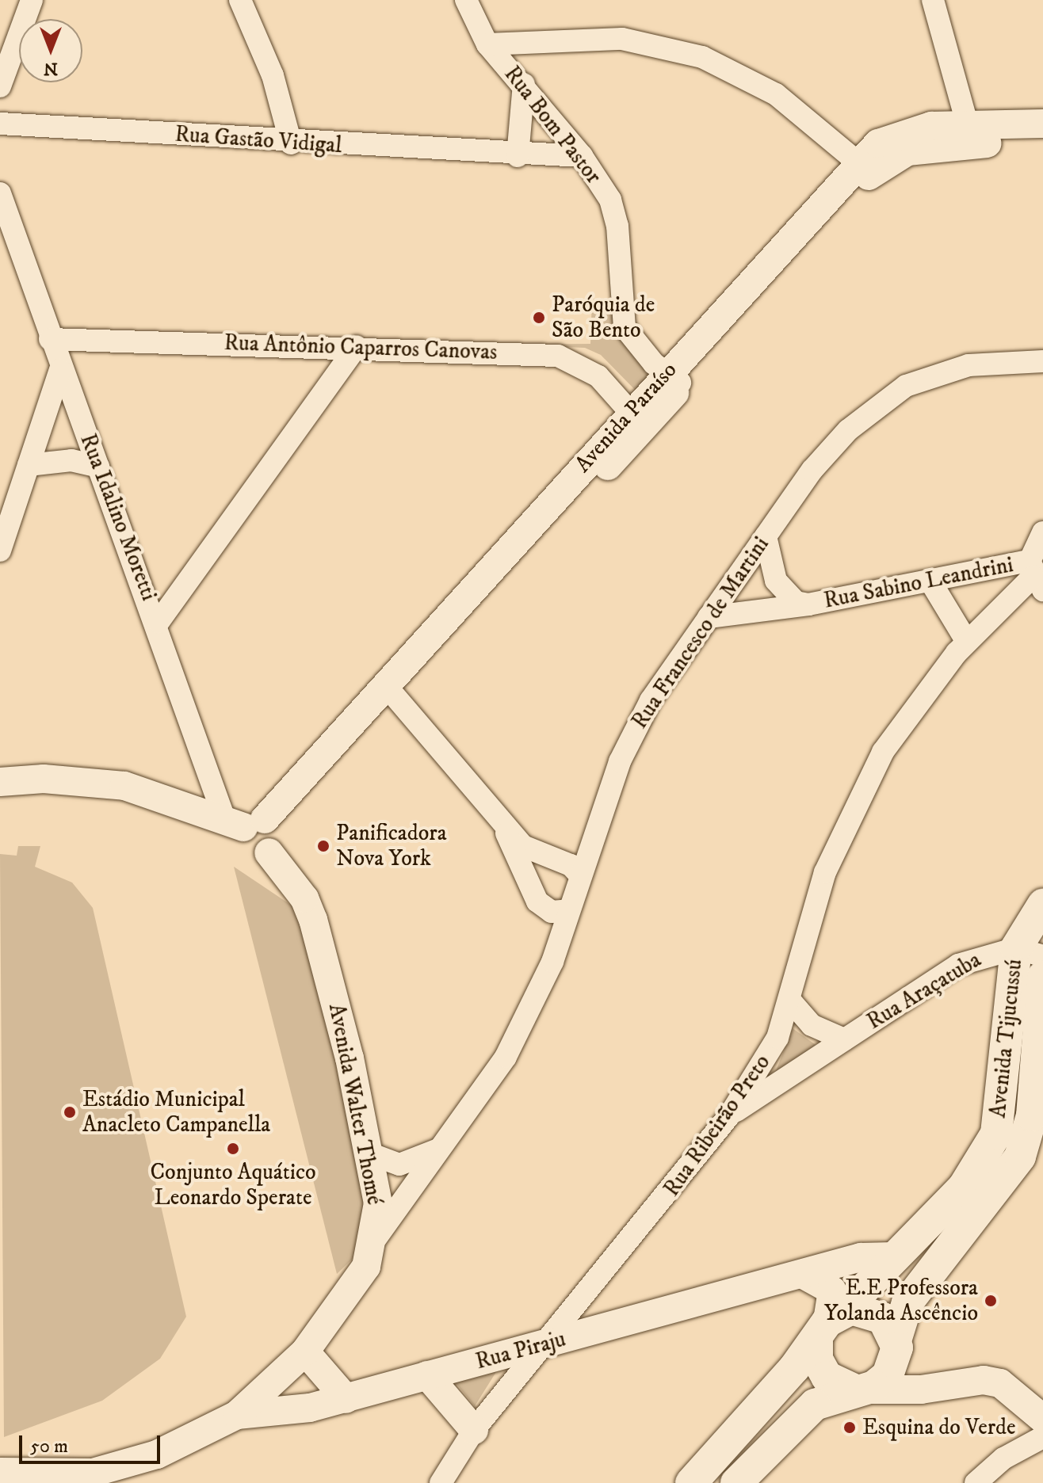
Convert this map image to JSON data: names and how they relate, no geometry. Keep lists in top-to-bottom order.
{
  "streets": {
    "main road": ["Avenida Tijucussú"],
    "street": [
      "Rua Bom Pastor",
      "Rua Gastão Vidigal",
      "Rua Antônio Caparros Canovas",
      "Avenida Paraíso",
      "Rua Idalino Moretti",
      "Rua Sabino Leandrini",
      "Rua Francesco de Martini",
      "Rua Araçatuba",
      "Avenida Walter Thomé",
      "Rua Ribeirão Preto",
      "Rua Piraju"
    ]
  },
  "crossings": [
    ["Rua Bom Pastor", "Rua Gastão Vidigal"],
    ["Rua Bom Pastor", "Avenida Paraíso"],
    ["Rua Antônio Caparros Canovas", "Avenida Paraíso"],
    ["Rua Antônio Caparros Canovas", "Rua Idalino Moretti"],
    ["Avenida Paraíso", "Rua Idalino Moretti"],
    ["Avenida Paraíso", "Avenida Walter Thomé"],
    ["Rua Idalino Moretti", "Avenida Walter Thomé"],
    ["Rua Sabino Leandrini", "Rua Francesco de Martini"],
    ["Rua Sabino Leandrini", "Rua Ribeirão Preto"],
    ["Rua Francesco de Martini", "Avenida Walter Thomé"],
    ["Rua Araçatuba", "Avenida Tijucussú"],
    ["Rua Araçatuba", "Rua Ribeirão Preto"],
    ["Avenida Tijucussú", "Rua Piraju"],
    ["Avenida Walter Thomé", "Rua Piraju"],
    ["Rua Ribeirão Preto", "Rua Piraju"]
  ],
  "places": [
    "Paróquia de São Bento",
    "Panificadora Nova York",
    "Estádio Municipal Anacleto Campanella",
    "Conjunto Aquático Leonardo Sperate",
    "E.E Professora Yolanda Ascêncio",
    "Esquina do Verde"
  ],
  "scale_bar": "50 m",
  "north": "bottom"
}
